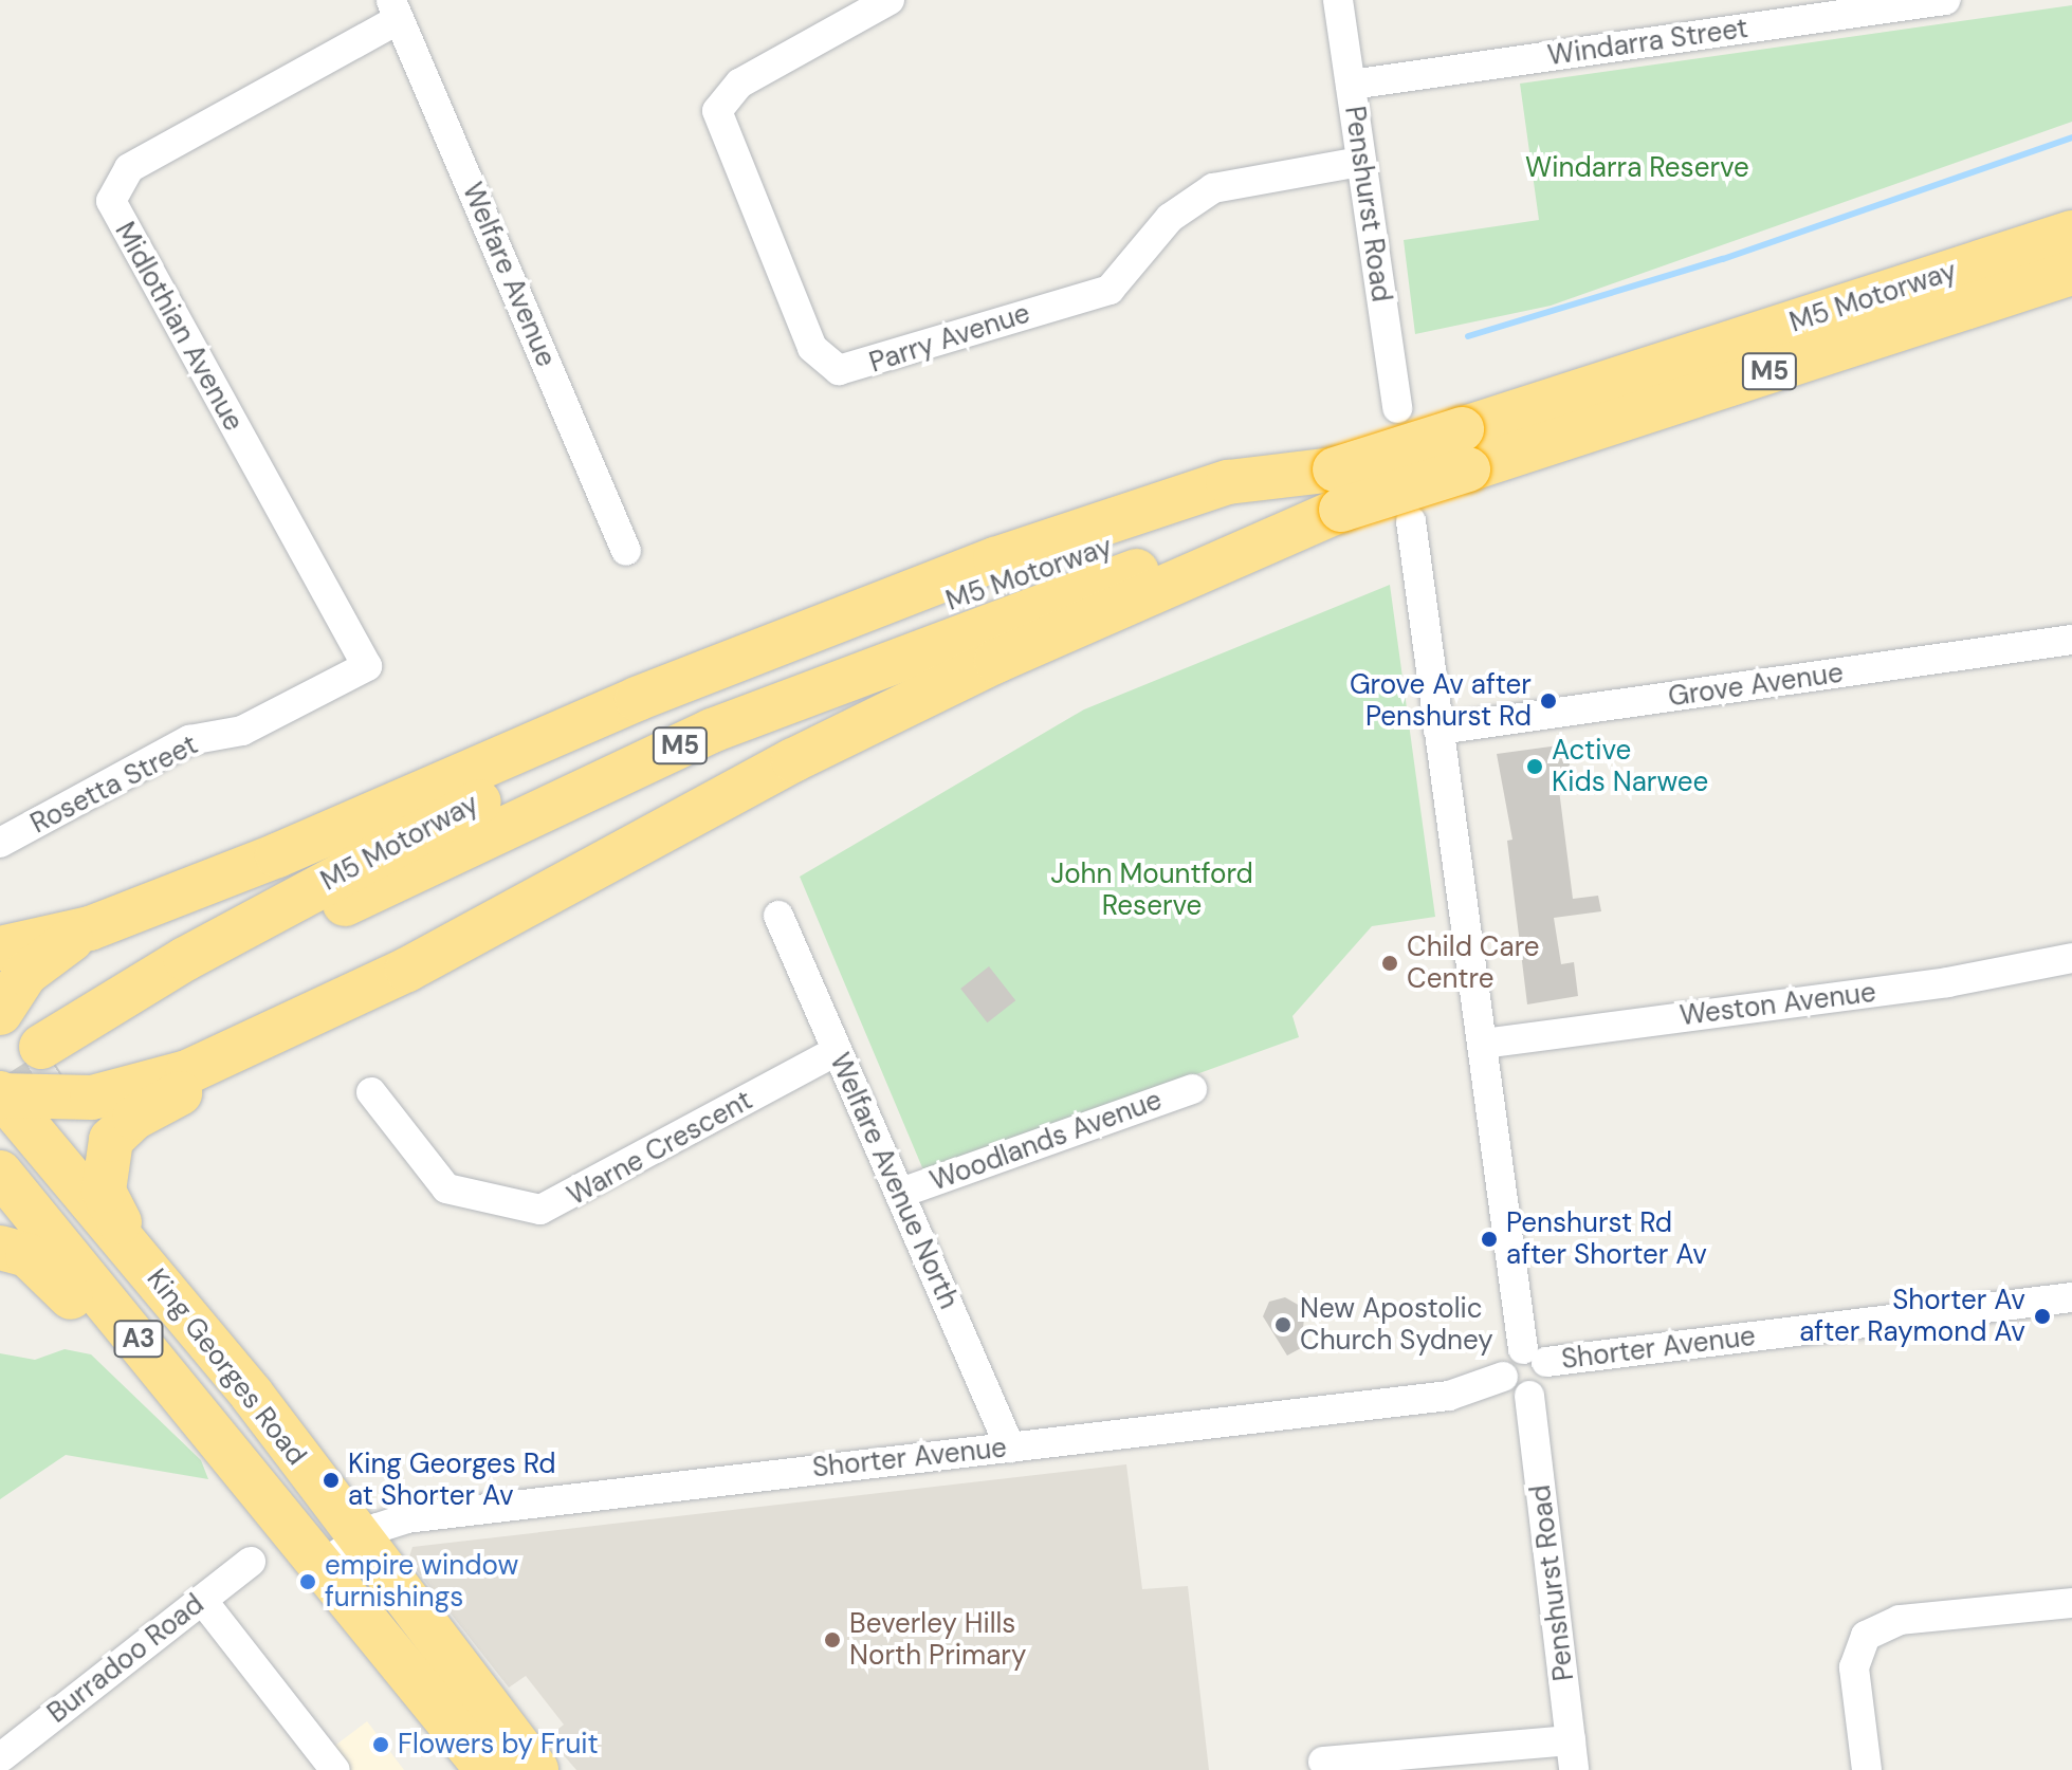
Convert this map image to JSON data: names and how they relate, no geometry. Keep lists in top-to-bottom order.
{
  "streets": {
    "highway": [
      "M5 Motorway",
      "M5",
      "A3",
      "King Georges Road"
    ],
    "street": [
      "Windarra Street",
      "Penshurst Road",
      "Welfare Avenue",
      "Midlothian Avenue",
      "Parry Avenue",
      "Grove Avenue",
      "Rosetta Street",
      "Weston Avenue",
      "Woodlands Avenue",
      "Warne Crescent",
      "Welfare Avenue North",
      "Shorter Avenue",
      "Burradoo Road"
    ]
  },
  "crossings": [
    ["Windarra Street", "Penshurst Road"],
    ["Penshurst Road", "Parry Avenue"],
    ["Penshurst Road", "Shorter Avenue"],
    ["Welfare Avenue", "Midlothian Avenue"],
    ["M5 Motorway", "M5"],
    ["Midlothian Avenue", "Rosetta Street"],
    ["Woodlands Avenue", "Welfare Avenue North"],
    ["Warne Crescent", "Welfare Avenue North"],
    ["Welfare Avenue North", "Shorter Avenue"],
    ["Shorter Avenue", "King Georges Road"]
  ],
  "parks": ["Windarra Reserve", "John Mountford Reserve"],
  "places": [
    "Grove Av after Penshurst Rd",
    "Active Kids Narwee",
    "Child Care Centre",
    "Penshurst Rd after Shorter Av",
    "Shorter Av after Raymond Av",
    "New Apostolic Church Sydney",
    "King Georges Rd at Shorter Av",
    "empire window furnishings",
    "Beverley Hills North Primary",
    "Flowers by Fruit"
  ]
}
